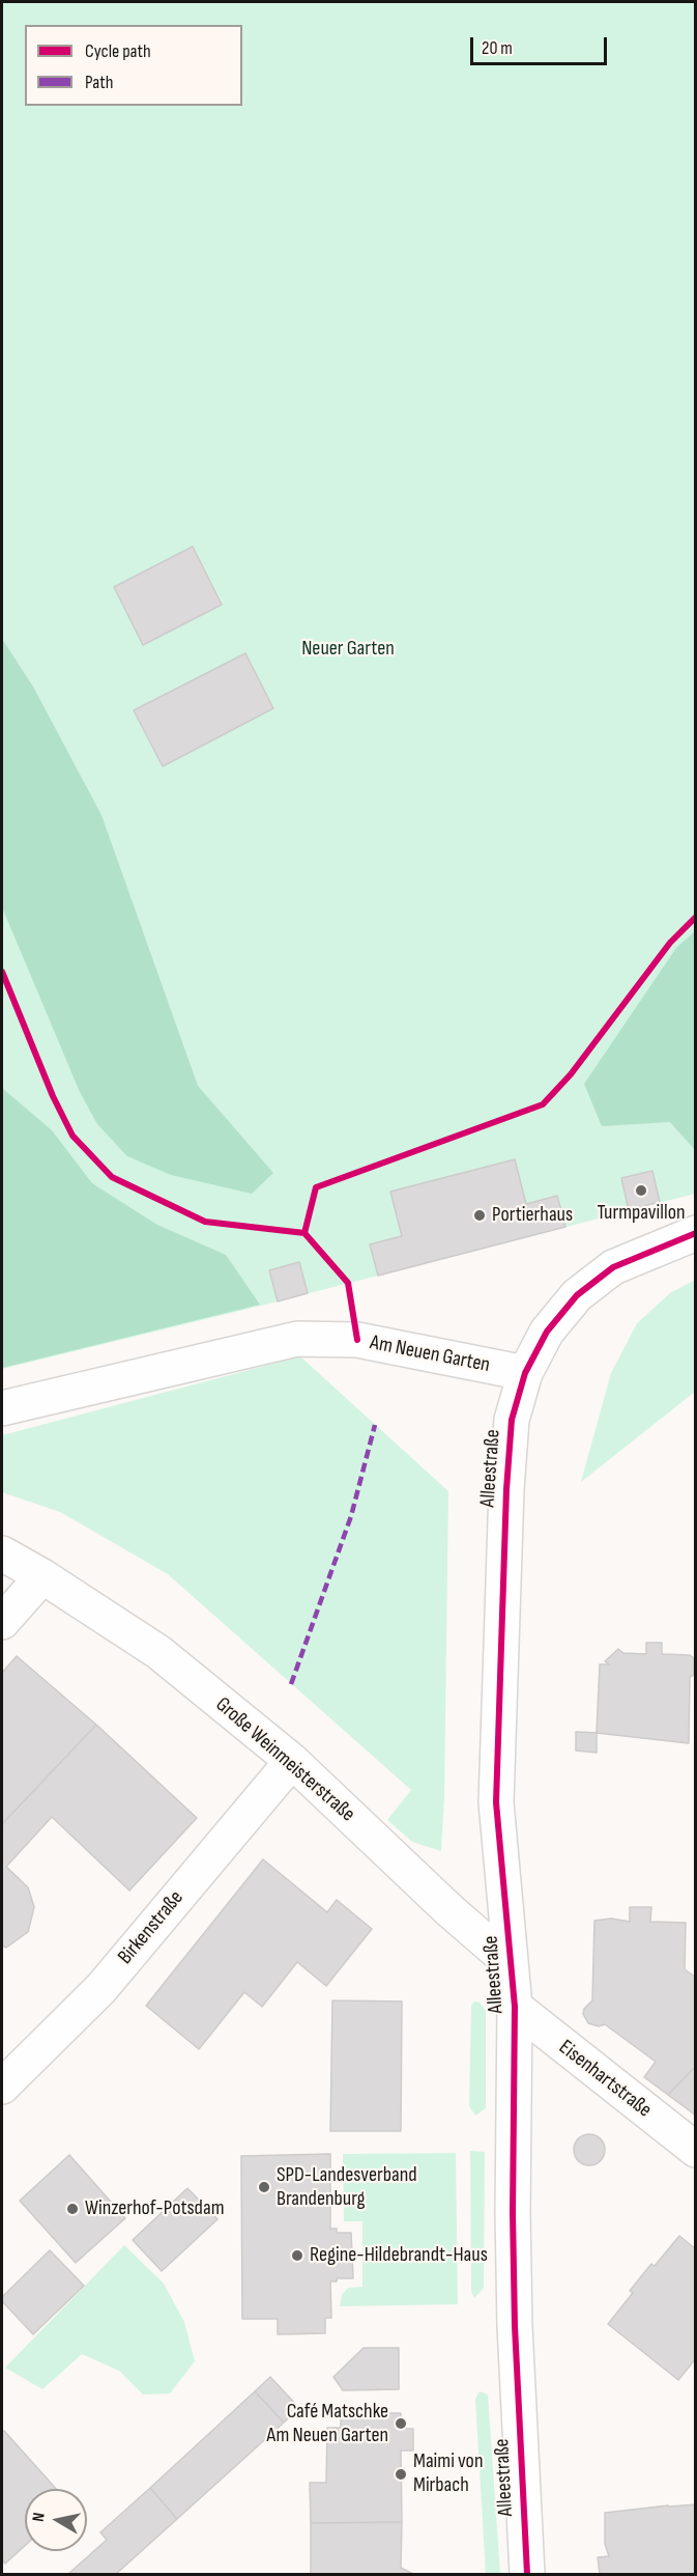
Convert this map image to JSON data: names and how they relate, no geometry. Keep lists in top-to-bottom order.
{
  "streets": {
    "street": [
      "Am Neuen Garten",
      "Alleestraße",
      "Große Weinmeisterstraße",
      "Birkenstraße",
      "Eisenhartstraße"
    ]
  },
  "crossings": [
    ["Am Neuen Garten", "Alleestraße"],
    ["Alleestraße", "Große Weinmeisterstraße"],
    ["Alleestraße", "Eisenhartstraße"],
    ["Große Weinmeisterstraße", "Birkenstraße"]
  ],
  "parks": ["Neuer Garten"],
  "places": [
    "Turmpavillon",
    "Portierhaus",
    "SPD-Landesverband Brandenburg",
    "Winzerhof-Potsdam",
    "Regine-Hildebrandt-Haus",
    "Café Matschke Am Neuen Garten",
    "Maimi von Mirbach"
  ],
  "legend": ["Cycle path", "Path"],
  "scale_bar": "20 m",
  "north": "left"
}
